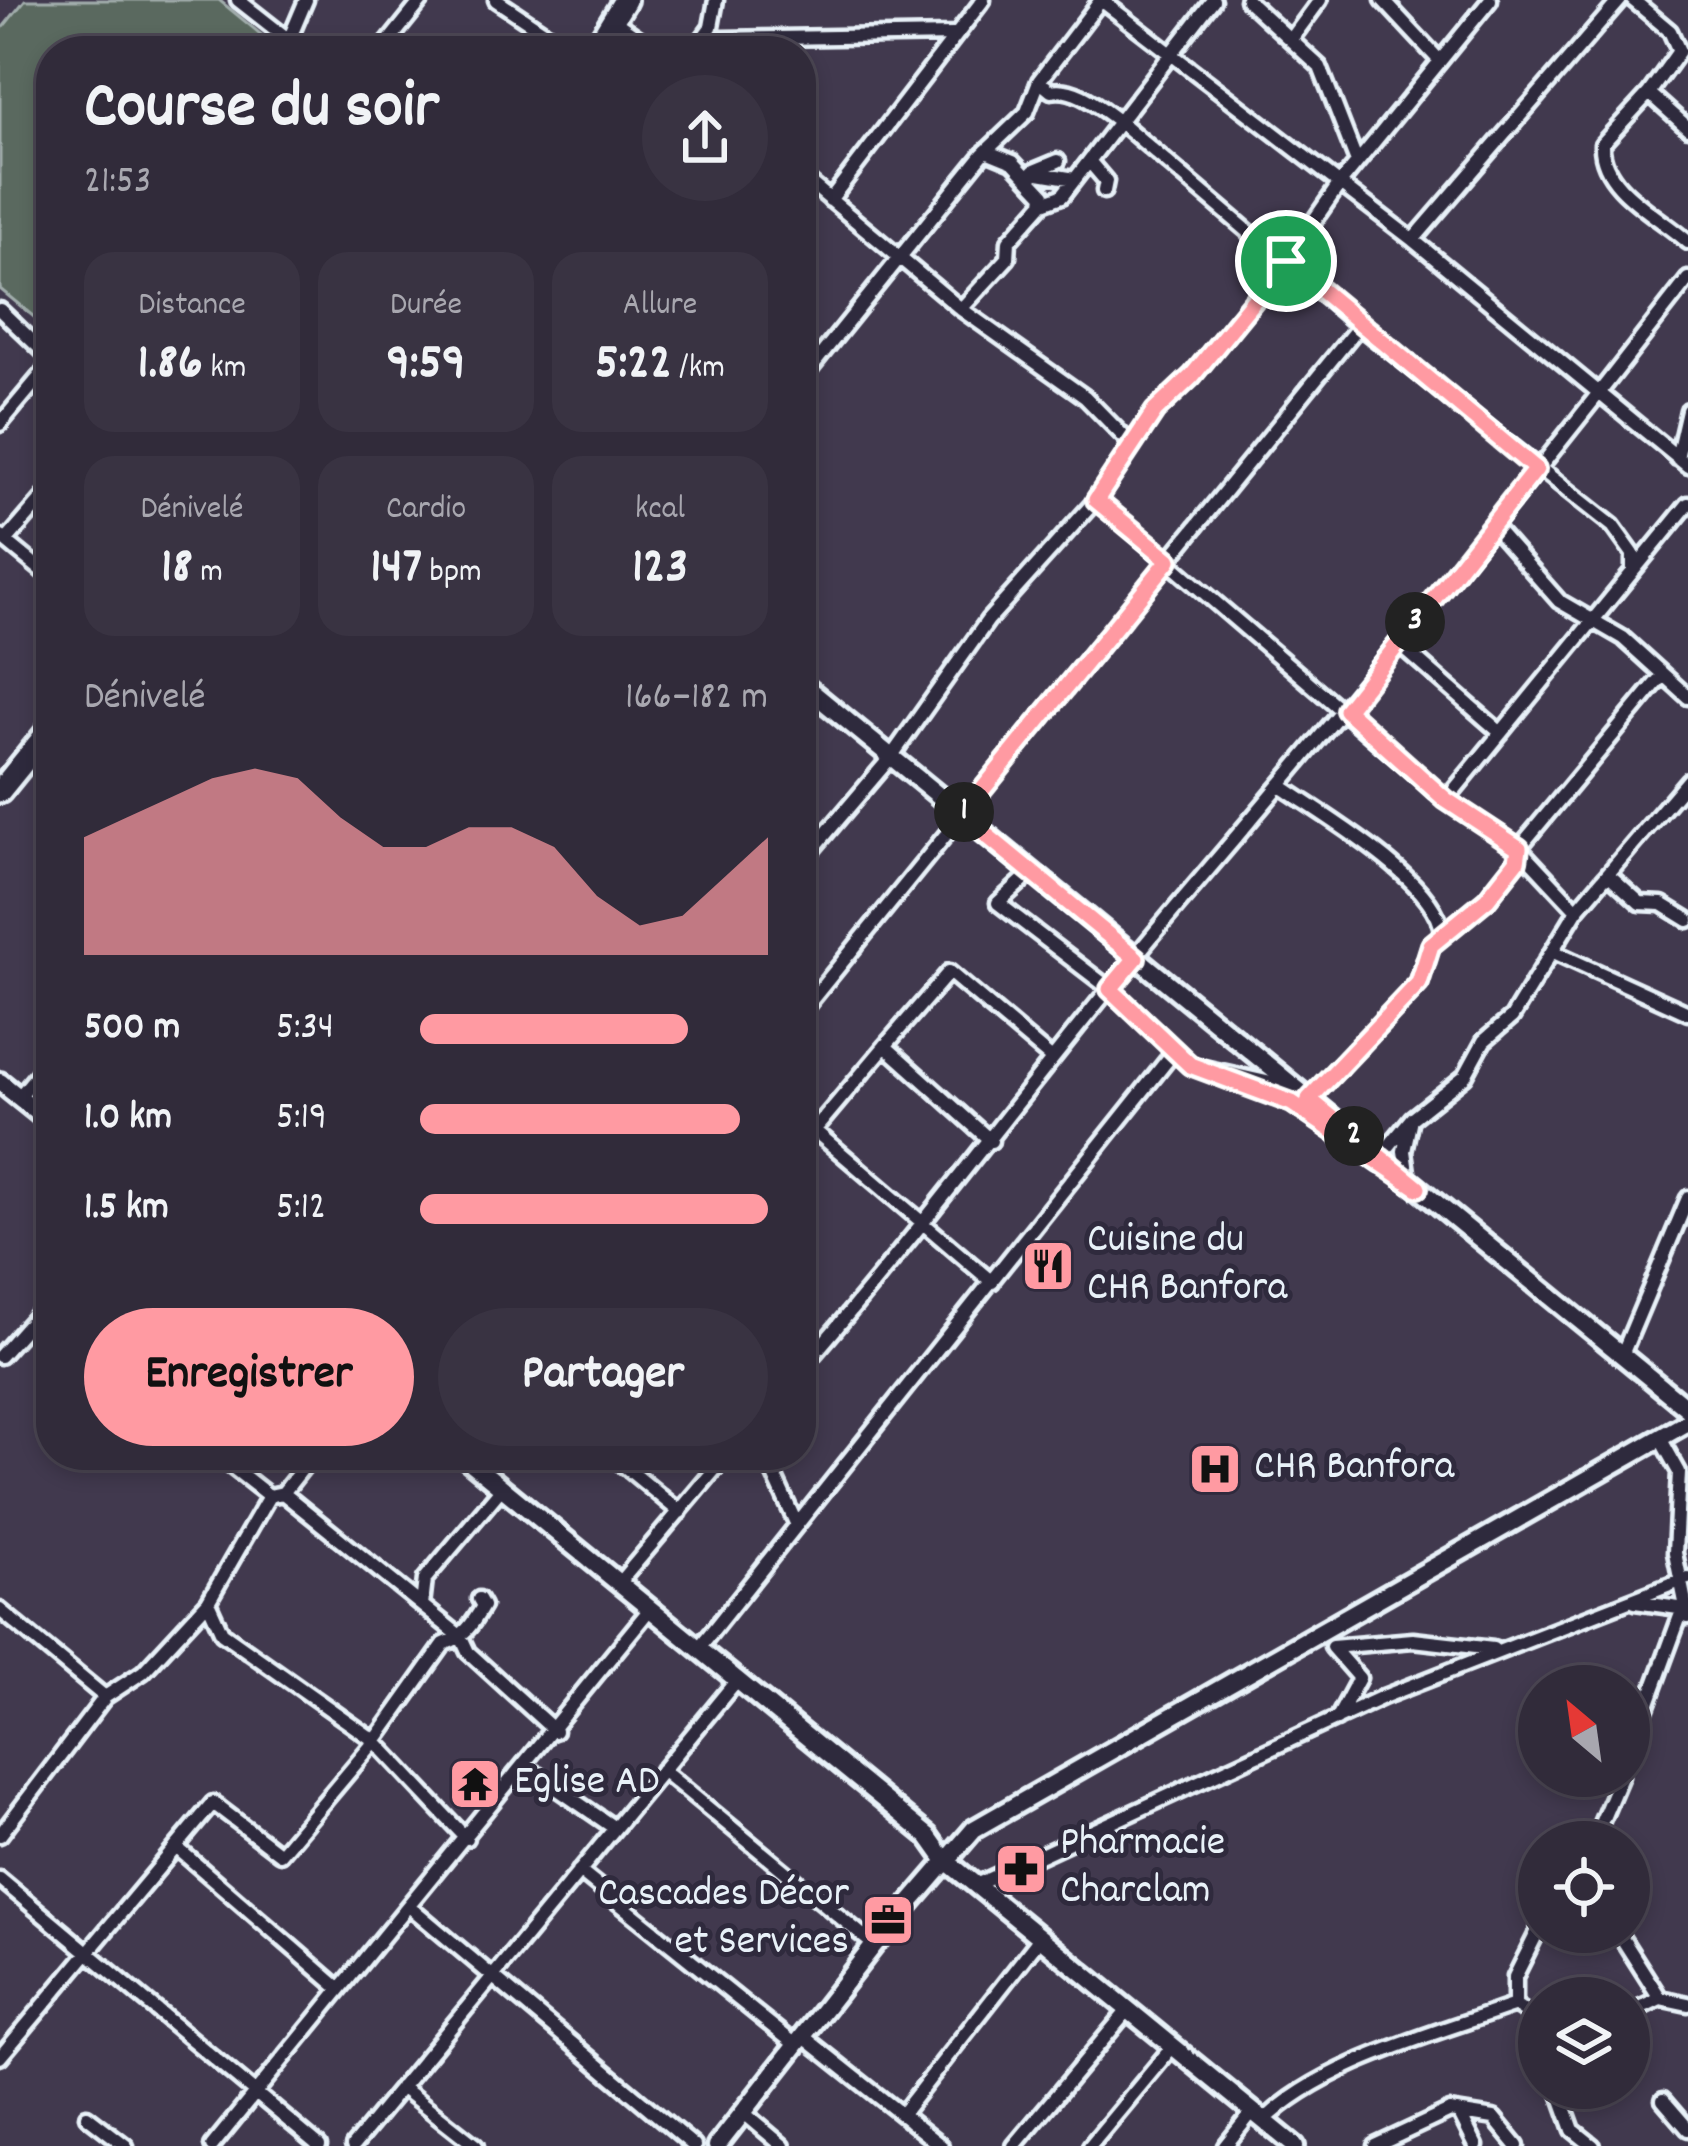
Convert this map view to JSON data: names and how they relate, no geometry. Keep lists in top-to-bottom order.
{
  "places": {
    "restaurant": ["Cuisine du CHR Banfora"],
    "hospital": ["CHR Banfora"],
    "temple": ["Eglise AD"],
    "pharmacy": ["Pharmacie Charclam"],
    "office": ["Cascades Décor et Services"]
  },
  "north": "top left",
  "page": {
    "heading": ["Course du soir", "21:53"],
    "stats": [
      ["Distance", "1.86 km"],
      ["Durée", "9:59"],
      ["Allure", "5:22 /km"],
      ["Dénivelé", "18 m"],
      ["Cardio", "147 bpm"],
      ["kcal", "123"]
    ],
    "pins": ["3", "1", "2"],
    "chart": ["Dénivelé", "166–182 m"],
    "list": [
      {
        "name": "500 m",
        "note": "5:34"
      },
      {
        "name": "1.0 km",
        "note": "5:19"
      },
      {
        "name": "1.5 km",
        "note": "5:12"
      }
    ],
    "buttons": ["Enregistrer", "Partager"]
  }
}
